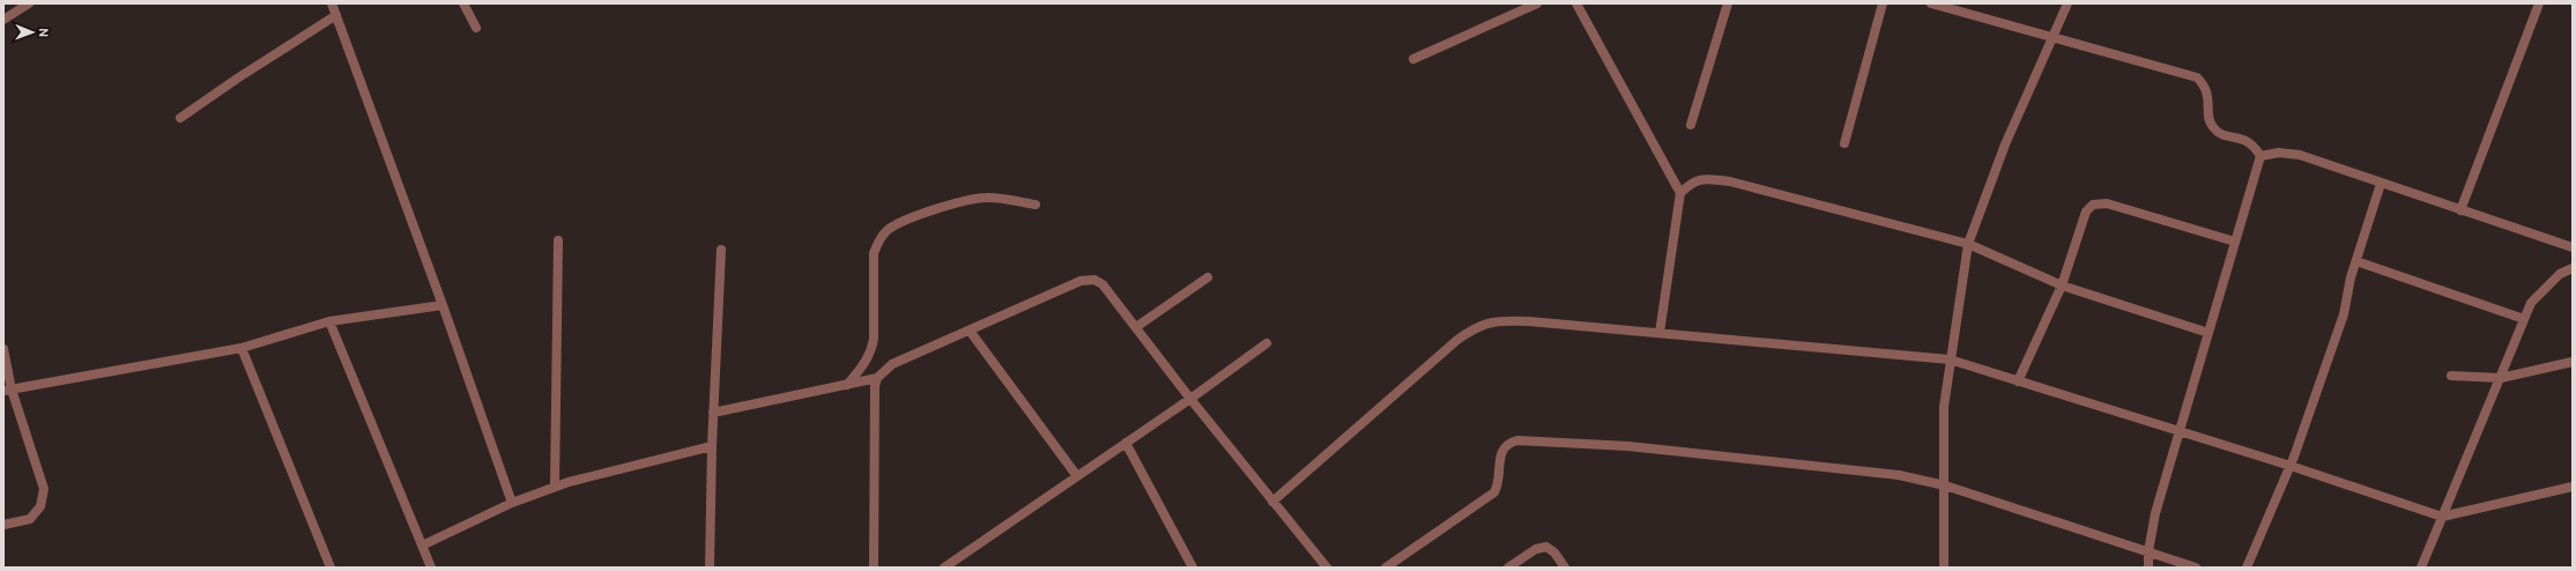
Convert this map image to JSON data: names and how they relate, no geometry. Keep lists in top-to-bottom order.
{
  "north": "right"
}
